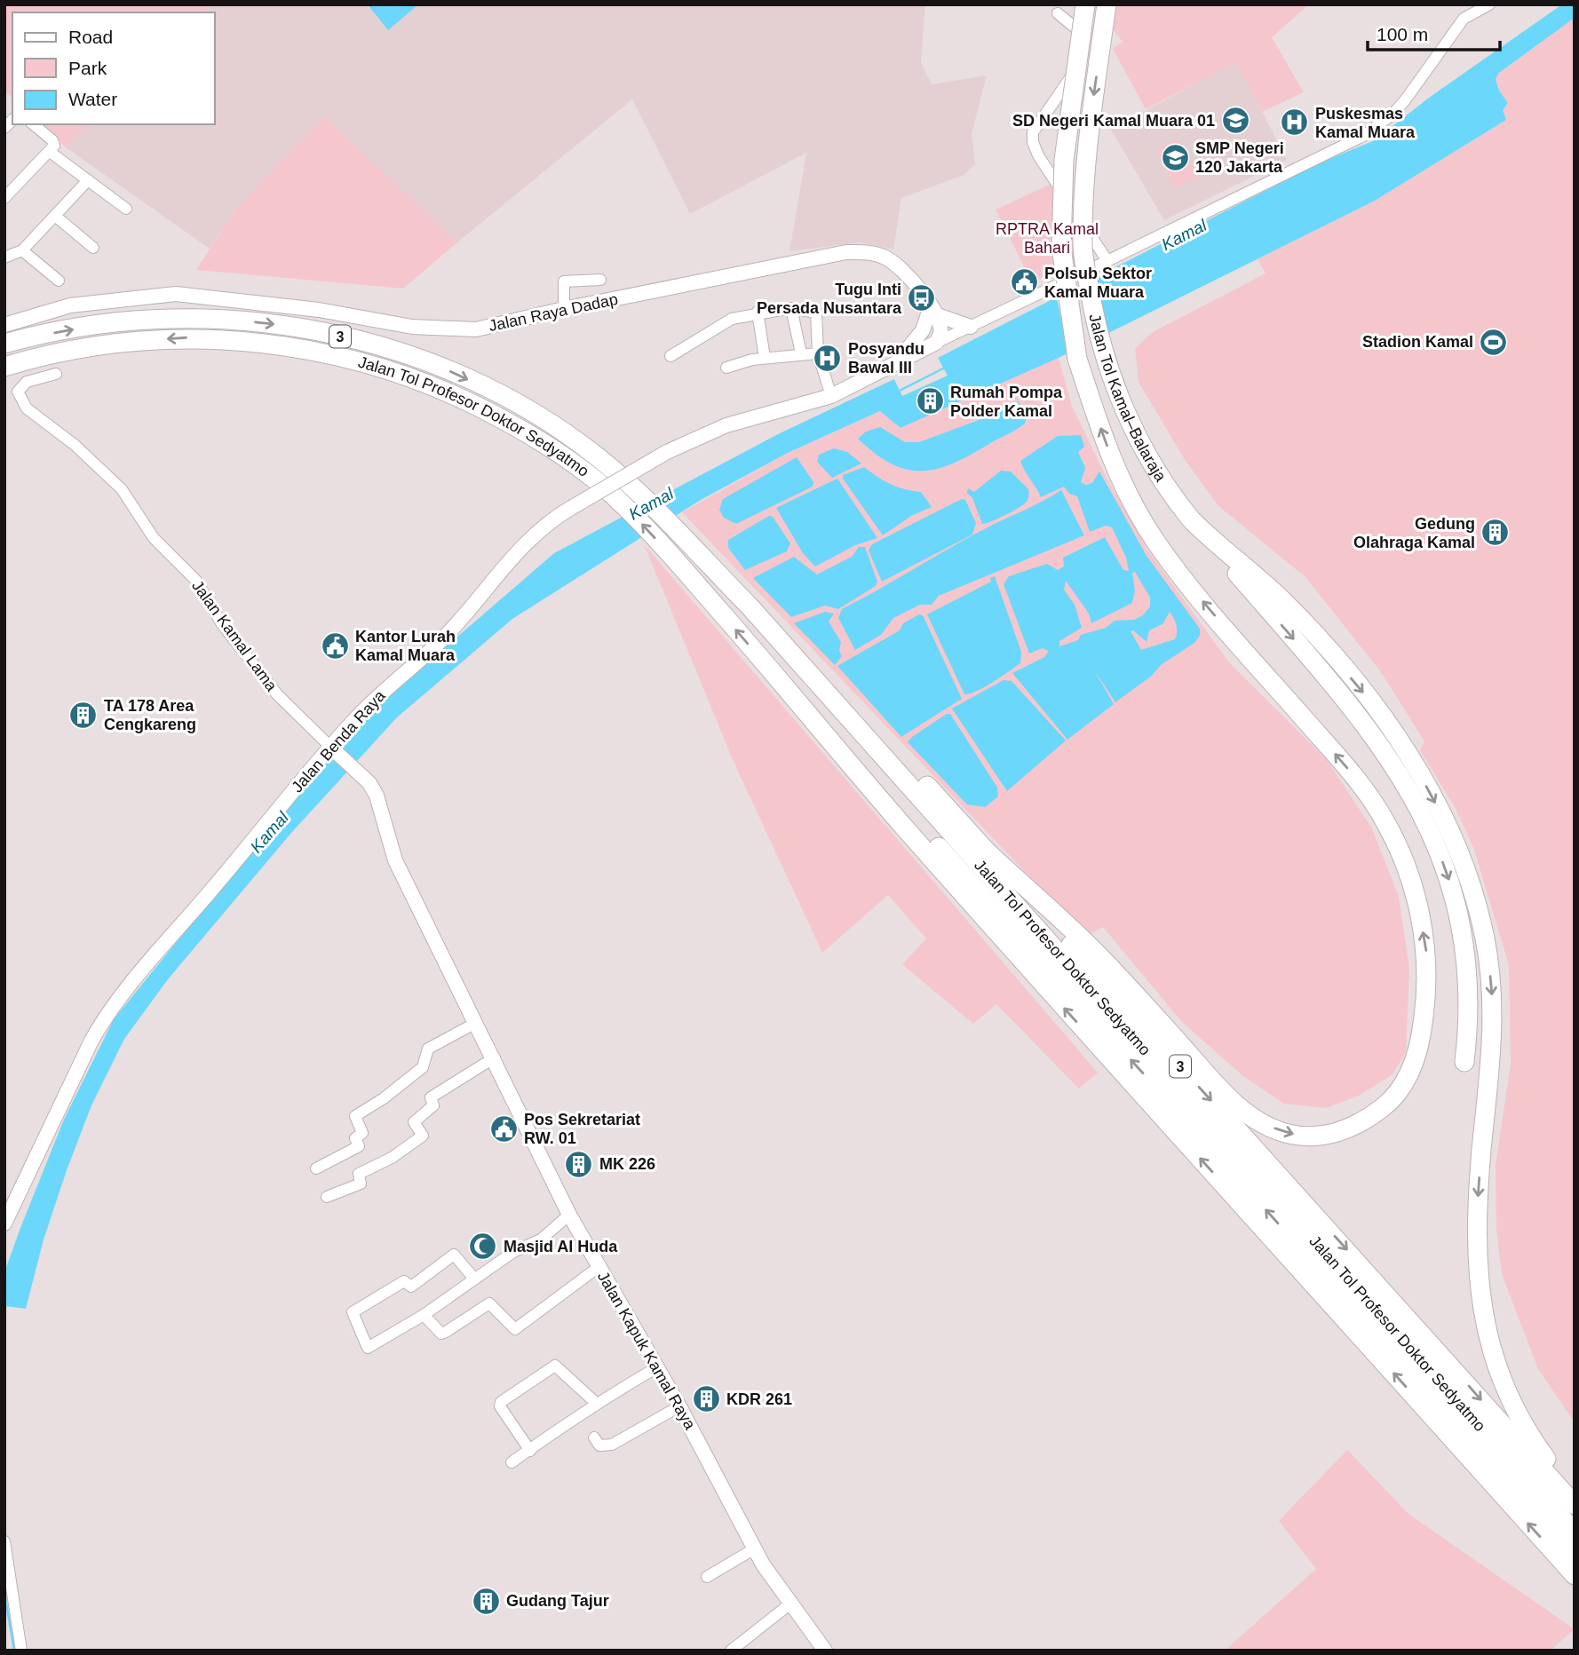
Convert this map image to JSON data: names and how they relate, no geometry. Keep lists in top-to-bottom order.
{
  "streets": {
    "highway": ["3", "Jalan Tol Kamal–Balaraja", "Jalan Tol Profesor Doktor Sedyatmo"],
    "main road": ["Jalan Raya Dadap", "Jalan Benda Raya", "Jalan Kapuk Kamal Raya"],
    "street": ["Jalan Kamal Lama"]
  },
  "crossings": [
    ["Jalan Tol Kamal–Balaraja", "Jalan Tol Profesor Doktor Sedyatmo"],
    ["Jalan Kamal Lama", "Jalan Benda Raya"],
    ["Jalan Kamal Lama", "Jalan Kapuk Kamal Raya"],
    ["Jalan Benda Raya", "Jalan Kapuk Kamal Raya"]
  ],
  "water": ["Kamal"],
  "parks": ["RPTRA Kamal Bahari"],
  "places": {
    "school or university": ["SD Negeri Kamal Muara 01", "SMP Negeri 120 Jakarta"],
    "hospital": ["Puskesmas Kamal Muara", "Posyandu Bawal III"],
    "public building": ["Polsub Sektor Kamal Muara", "Kantor Lurah Kamal Muara", "Pos Sekretariat RW. 01"],
    "bus stop": ["Tugu Inti Persada Nusantara"],
    "sports": ["Stadion Kamal"],
    "building": [
      "Rumah Pompa Polder Kamal",
      "Gedung Olahraga Kamal",
      "TA 178 Area Cengkareng",
      "MK 226",
      "KDR 261",
      "Gudang Tajur"
    ],
    "mosque": ["Masjid Al Huda"]
  },
  "legend": ["Road", "Park", "Water"],
  "scale_bar": "100 m"
}
